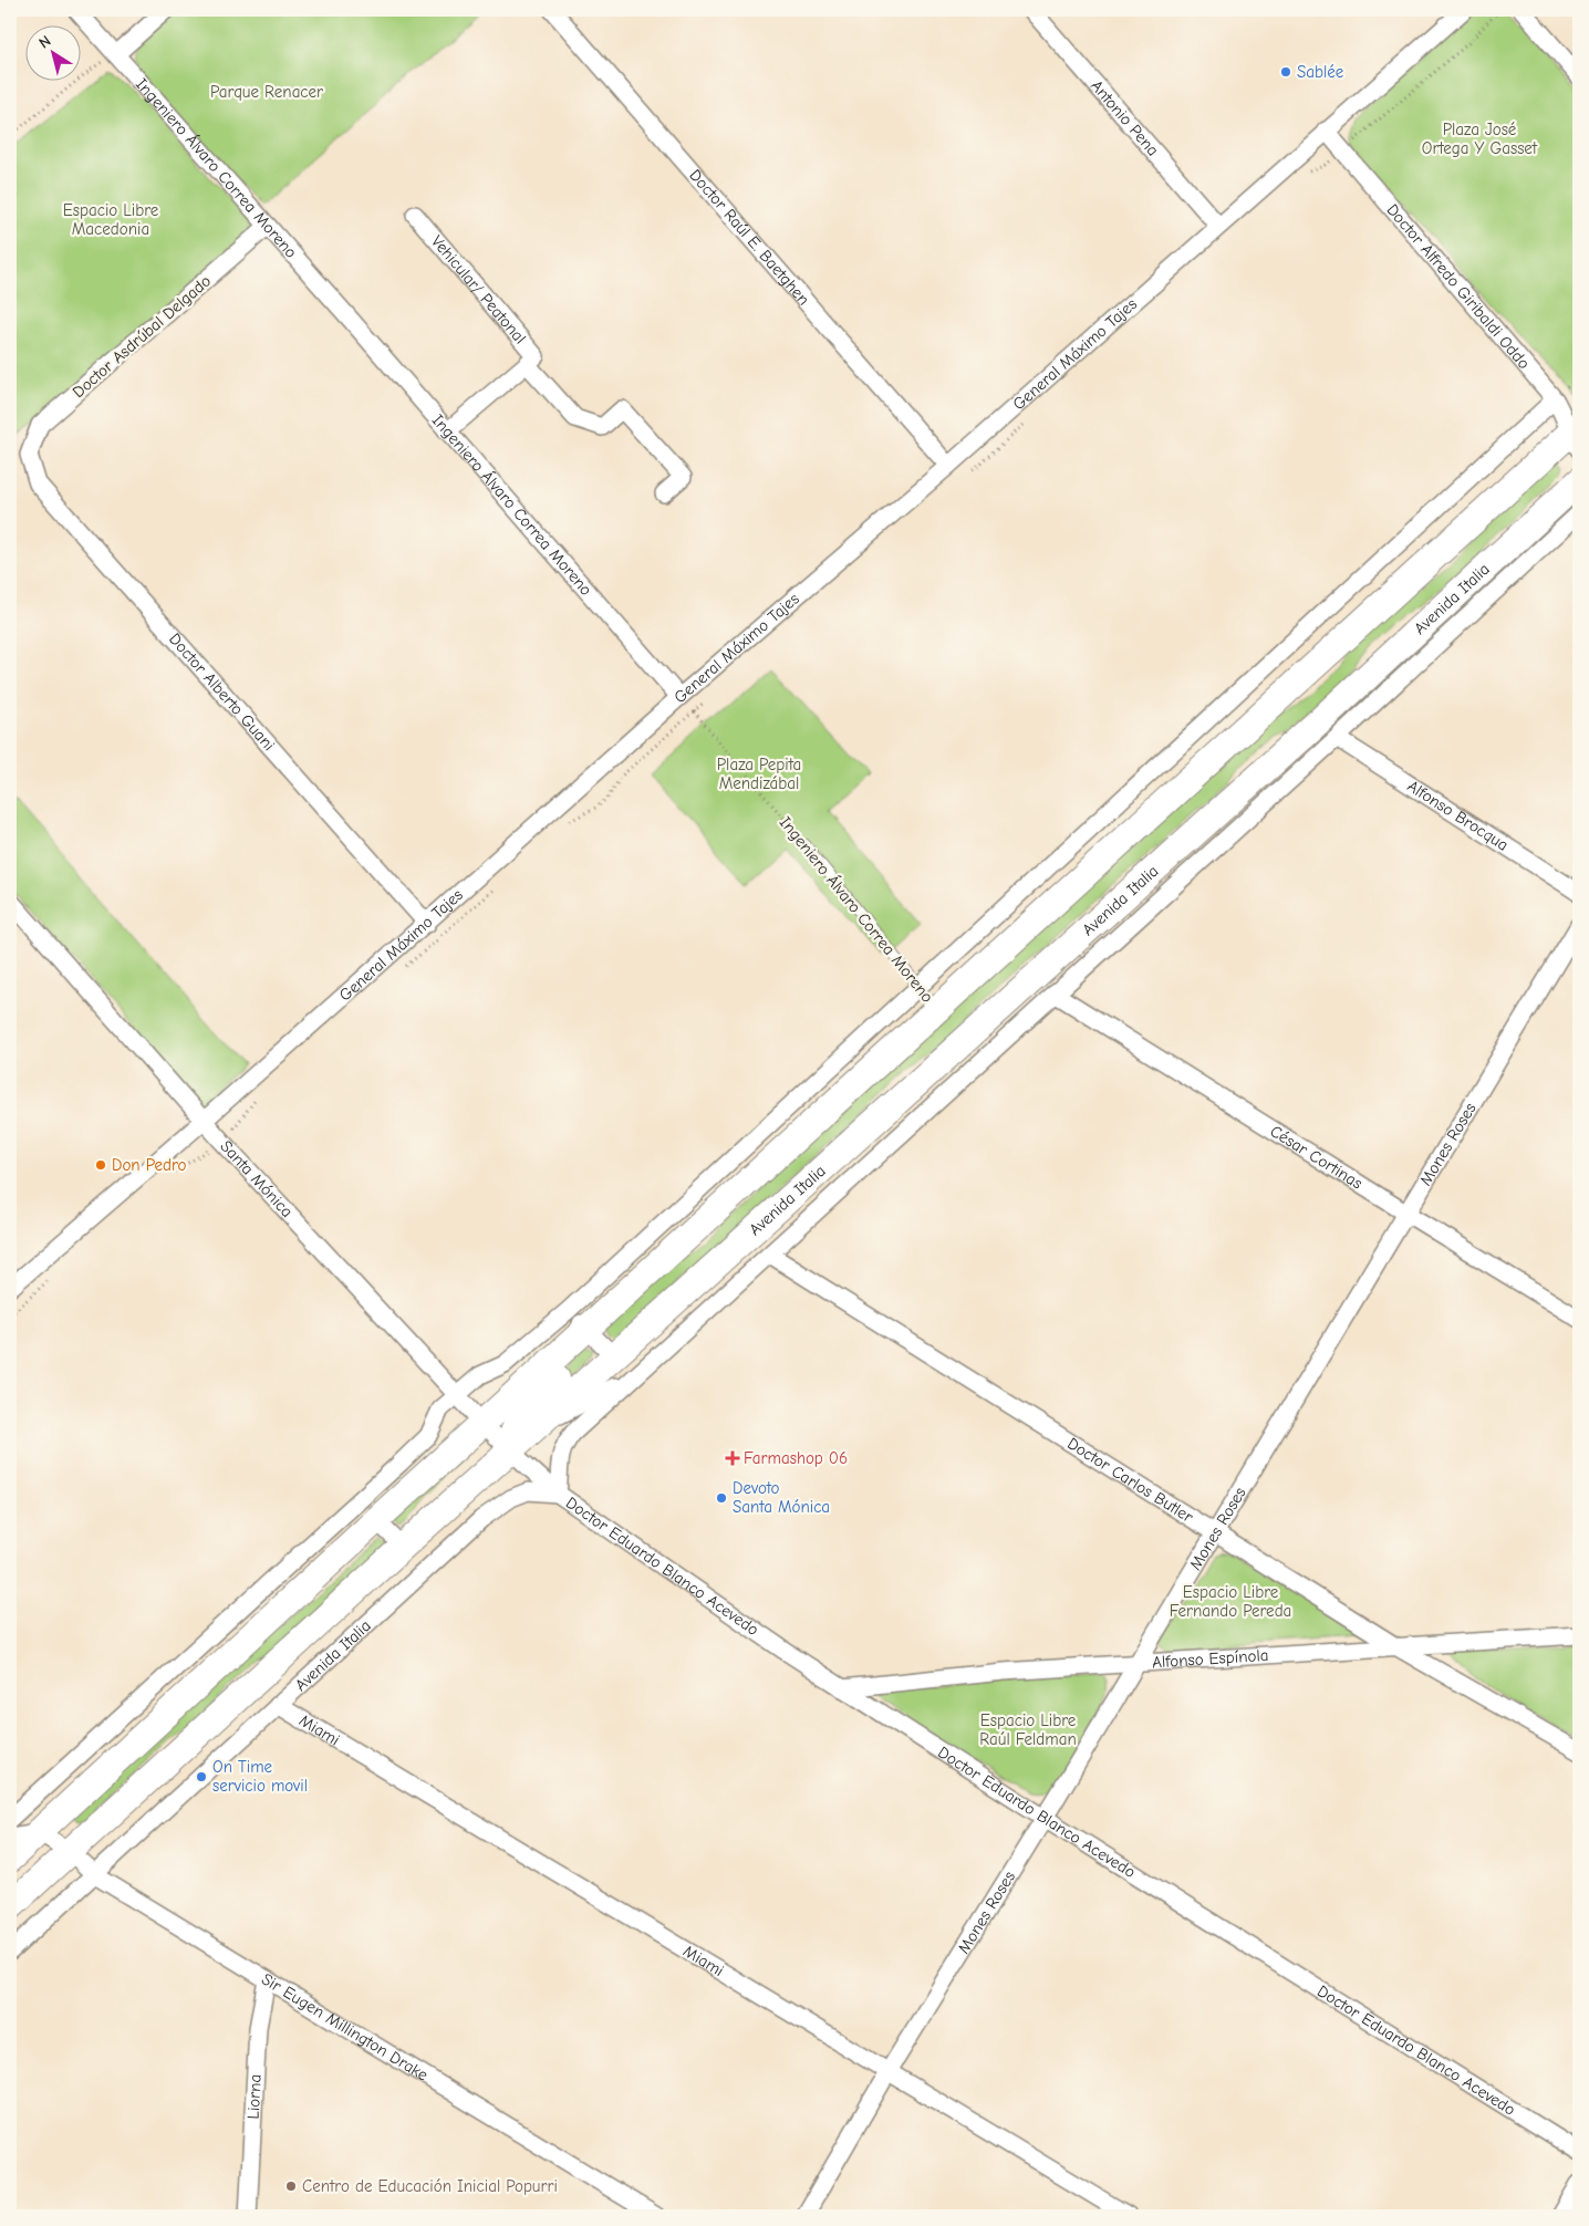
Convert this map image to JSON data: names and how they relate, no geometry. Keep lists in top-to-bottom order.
{
  "streets": {
    "main road": ["Avenida Italia"],
    "street": [
      "Antonio Pena",
      "Ingeniero Álvaro Correa Moreno",
      "Doctor Raúl E. Baetghen",
      "Doctor Alfredo Giribaldi Oddo",
      "Vehicular/ Peatonal",
      "Doctor Asdrúbal Delgado",
      "General Máximo Tajes",
      "Doctor Alberto Guani",
      "Alfonso Brocqua",
      "Mones Roses",
      "César Cortinas",
      "Santa Mónica",
      "Doctor Carlos Butler",
      "Doctor Eduardo Blanco Acevedo",
      "Alfonso Espínola",
      "Miami",
      "Sir Eugen Millington Drake",
      "Liorna"
    ]
  },
  "crossings": [
    ["Antonio Pena", "General Máximo Tajes"],
    ["Ingeniero Álvaro Correa Moreno", "Vehicular/ Peatonal"],
    ["Ingeniero Álvaro Correa Moreno", "Doctor Asdrúbal Delgado"],
    ["Ingeniero Álvaro Correa Moreno", "General Máximo Tajes"],
    ["Doctor Raúl E. Baetghen", "General Máximo Tajes"],
    ["Doctor Alfredo Giribaldi Oddo", "General Máximo Tajes"],
    ["Doctor Asdrúbal Delgado", "Doctor Alberto Guani"],
    ["General Máximo Tajes", "Doctor Alberto Guani"],
    ["General Máximo Tajes", "Santa Mónica"],
    ["Avenida Italia", "Alfonso Brocqua"],
    ["Avenida Italia", "César Cortinas"],
    ["Avenida Italia", "Santa Mónica"],
    ["Avenida Italia", "Doctor Carlos Butler"],
    ["Avenida Italia", "Doctor Eduardo Blanco Acevedo"],
    ["Avenida Italia", "Miami"],
    ["Avenida Italia", "Sir Eugen Millington Drake"],
    ["Mones Roses", "César Cortinas"],
    ["Mones Roses", "Doctor Carlos Butler"],
    ["Mones Roses", "Doctor Eduardo Blanco Acevedo"],
    ["Mones Roses", "Alfonso Espínola"],
    ["Mones Roses", "Miami"],
    ["Santa Mónica", "Doctor Eduardo Blanco Acevedo"],
    ["Doctor Carlos Butler", "Alfonso Espínola"],
    ["Doctor Eduardo Blanco Acevedo", "Alfonso Espínola"],
    ["Sir Eugen Millington Drake", "Liorna"]
  ],
  "parks": [
    "Parque Renacer",
    "Plaza José Ortega Y Gasset",
    "Espacio Libre Macedonia",
    "Plaza Pepita Mendizábal",
    "Espacio Libre Fernando Pereda",
    "Espacio Libre Raúl Feldman"
  ],
  "places": {
    "other": [
      "Sablée",
      "Don Pedro",
      "Devoto Santa Mónica",
      "On Time servicio movil",
      "Centro de Educación Inicial Popurri"
    ],
    "health": ["Farmashop 06"]
  },
  "north": "top left"
}
